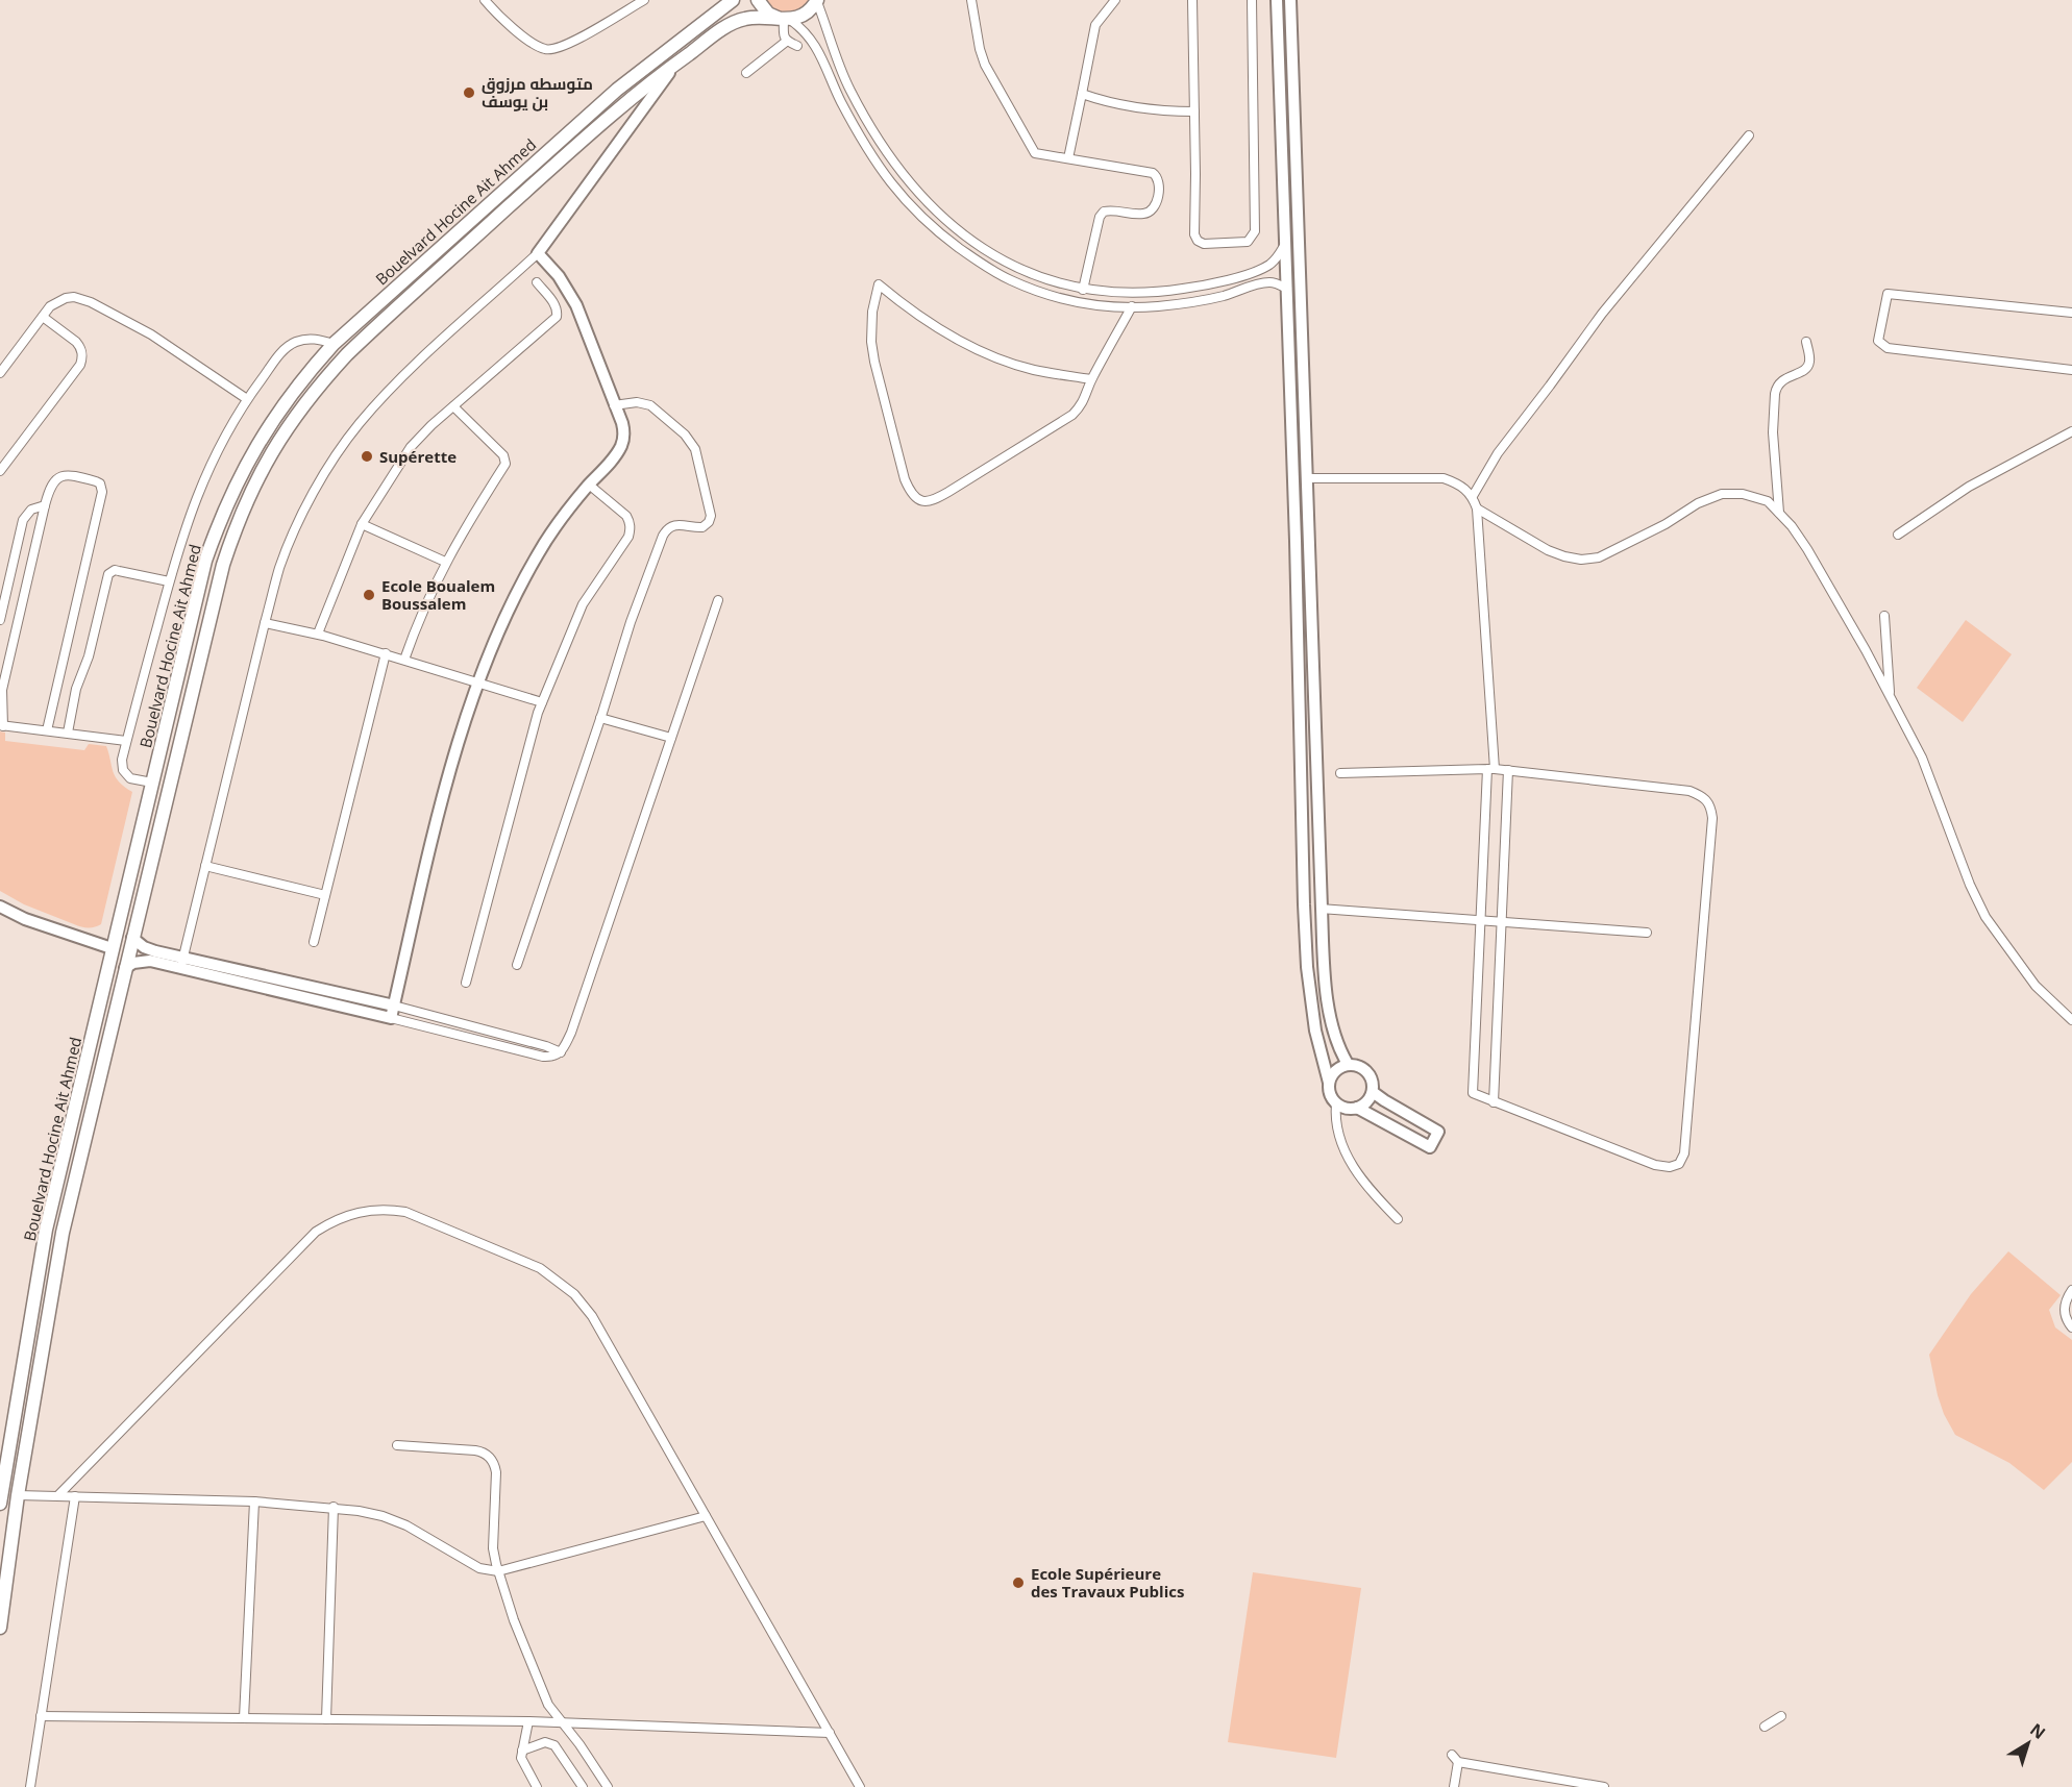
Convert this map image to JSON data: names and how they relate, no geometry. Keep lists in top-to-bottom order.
{
  "streets": {
    "main road": ["Bouelvard Hocine Ait Ahmed"]
  },
  "places": [
    "متوسطه مرزوق بن يوسف",
    "Supérette",
    "Ecole Boualem Boussalem",
    "Ecole Supérieure des Travaux Publics"
  ],
  "north": "top right"
}
